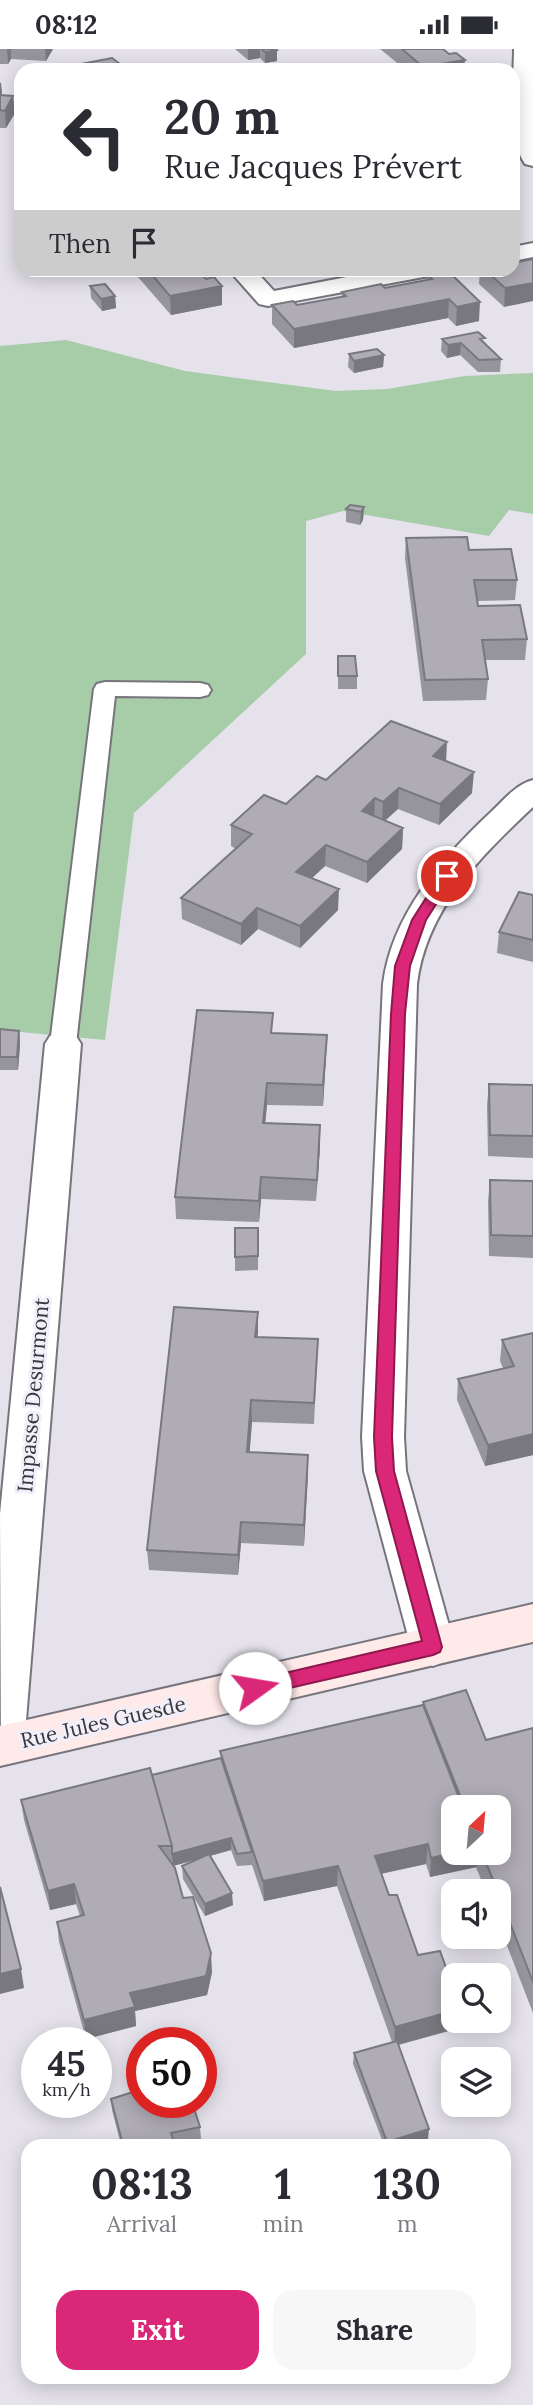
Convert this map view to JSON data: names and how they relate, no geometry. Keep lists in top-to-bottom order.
{
  "streets": {
    "main road": ["Rue Jules Guesde"],
    "street": ["Impasse Desurmont"]
  },
  "crossings": [
    ["Impasse Desurmont", "Rue Jules Guesde"]
  ],
  "north": "top right",
  "page": {
    "status": "08:12",
    "turn": ["20 m", "Rue Jacques Prévert"],
    "then": "Then",
    "speed": "45 km/h",
    "limit": "50",
    "eta": [
      "08:13",
      "Arrival",
      "1",
      "min",
      "130",
      "m"
    ],
    "buttons": ["Exit", "Share"]
  }
}
